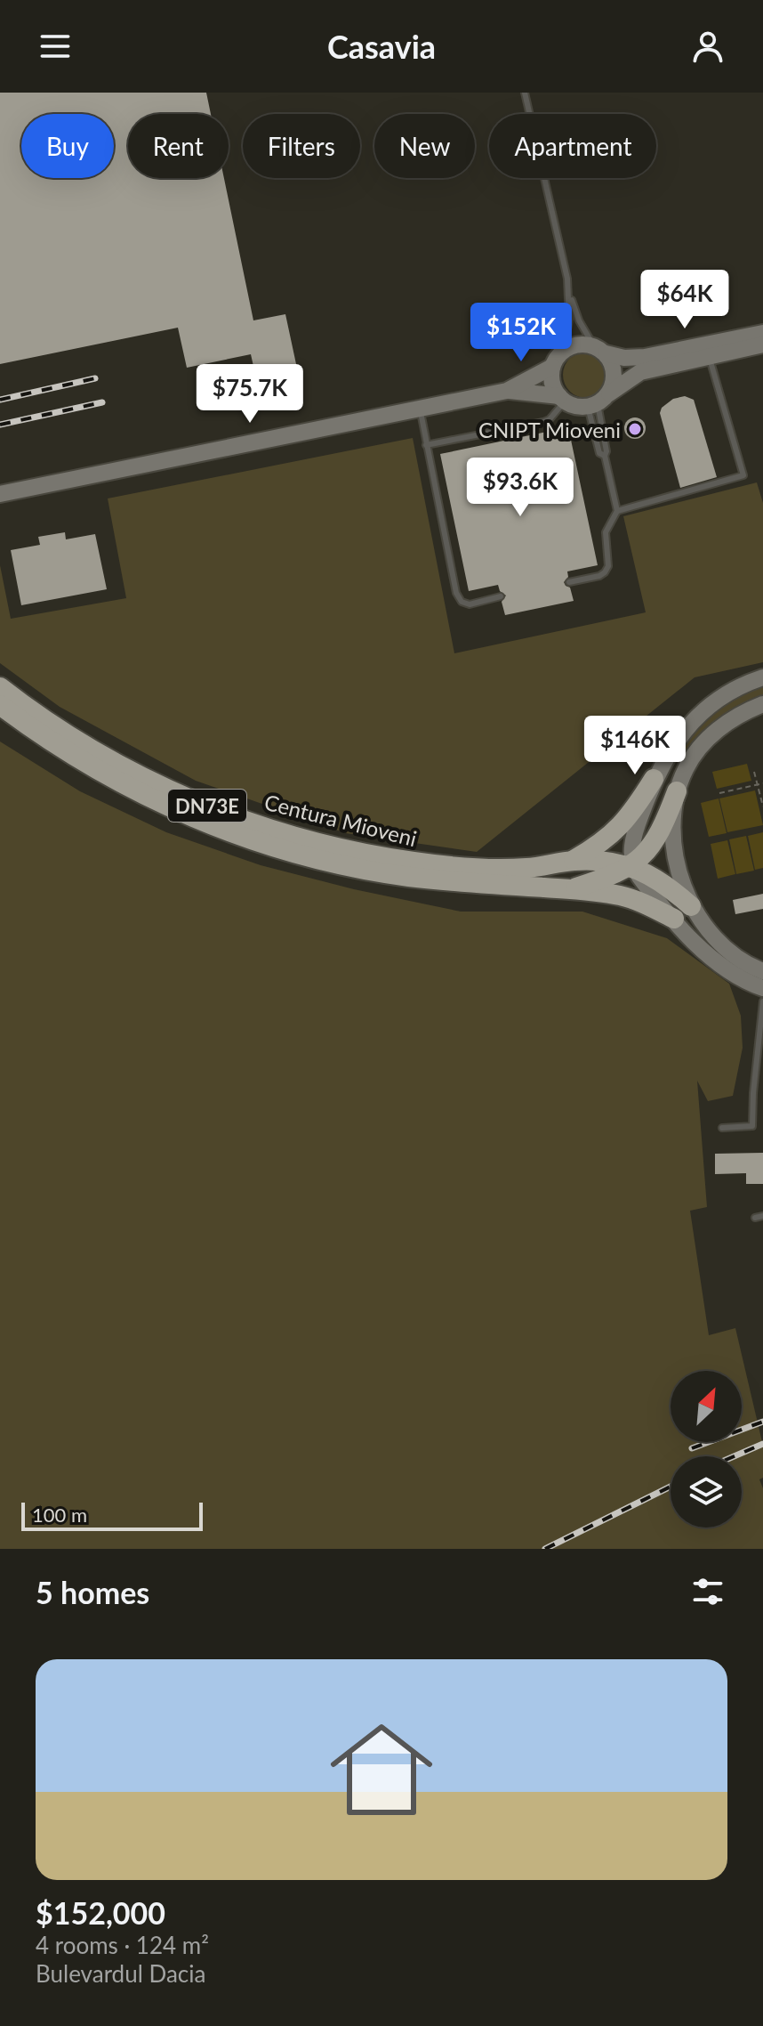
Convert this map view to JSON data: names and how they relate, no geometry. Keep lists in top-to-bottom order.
{
  "streets": {
    "highway": ["DN73E", "Centura Mioveni"]
  },
  "crossings": [
    ["DN73E", "Centura Mioveni"]
  ],
  "places": ["CNIPT Mioveni"],
  "scale_bar": "100 m",
  "north": "top right",
  "page": {
    "header": "Casavia",
    "chip": [
      "Buy",
      "Rent",
      "Filters",
      "New",
      "Apartment"
    ],
    "price": [
      "$64K",
      "$152K",
      "$75.7K",
      "$93.6K",
      "$146K"
    ],
    "scale": "100 m",
    "heading": "5 homes",
    "list": [
      {
        "name": "$152,000",
        "note": "4 rooms · 124 m² · Bulevardul Dacia"
      }
    ]
  }
}
